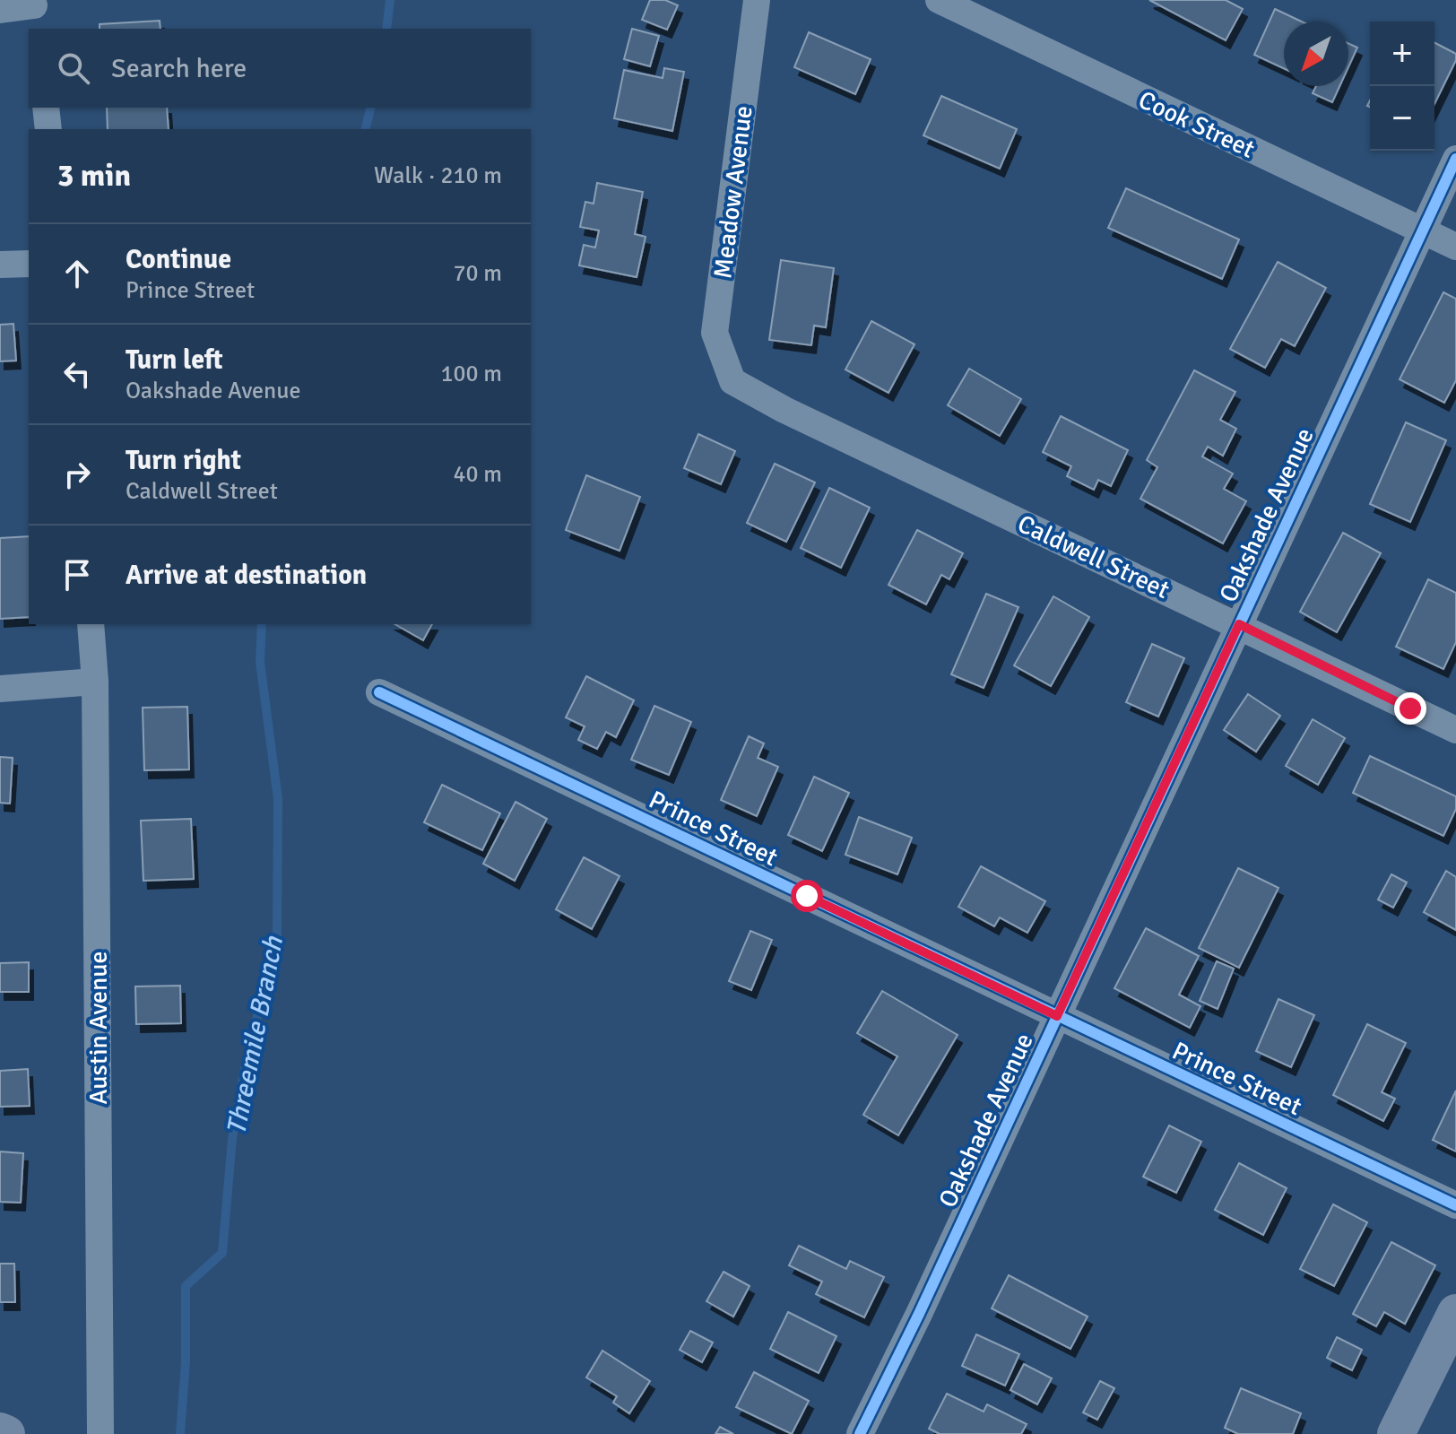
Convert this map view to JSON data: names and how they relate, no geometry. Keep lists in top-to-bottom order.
{
  "streets": {
    "street": [
      "Cook Street",
      "Meadow Avenue",
      "Oakshade Avenue",
      "Caldwell Street",
      "Prince Street",
      "Austin Avenue"
    ]
  },
  "crossings": [
    ["Cook Street", "Oakshade Avenue"],
    ["Meadow Avenue", "Caldwell Street"],
    ["Oakshade Avenue", "Caldwell Street"],
    ["Oakshade Avenue", "Prince Street"]
  ],
  "water": ["Threemile Branch"],
  "north": "bottom left",
  "page": {
    "map_buttons": ["+", "−"],
    "search": "Search here",
    "heading": ["3 min", "Walk · 210 m"],
    "list": [
      ["Continue", "Prince Street", "70 m"],
      ["Turn left", "Oakshade Avenue", "100 m"],
      ["Turn right", "Caldwell Street", "40 m"],
      "Arrive at destination"
    ]
  }
}
